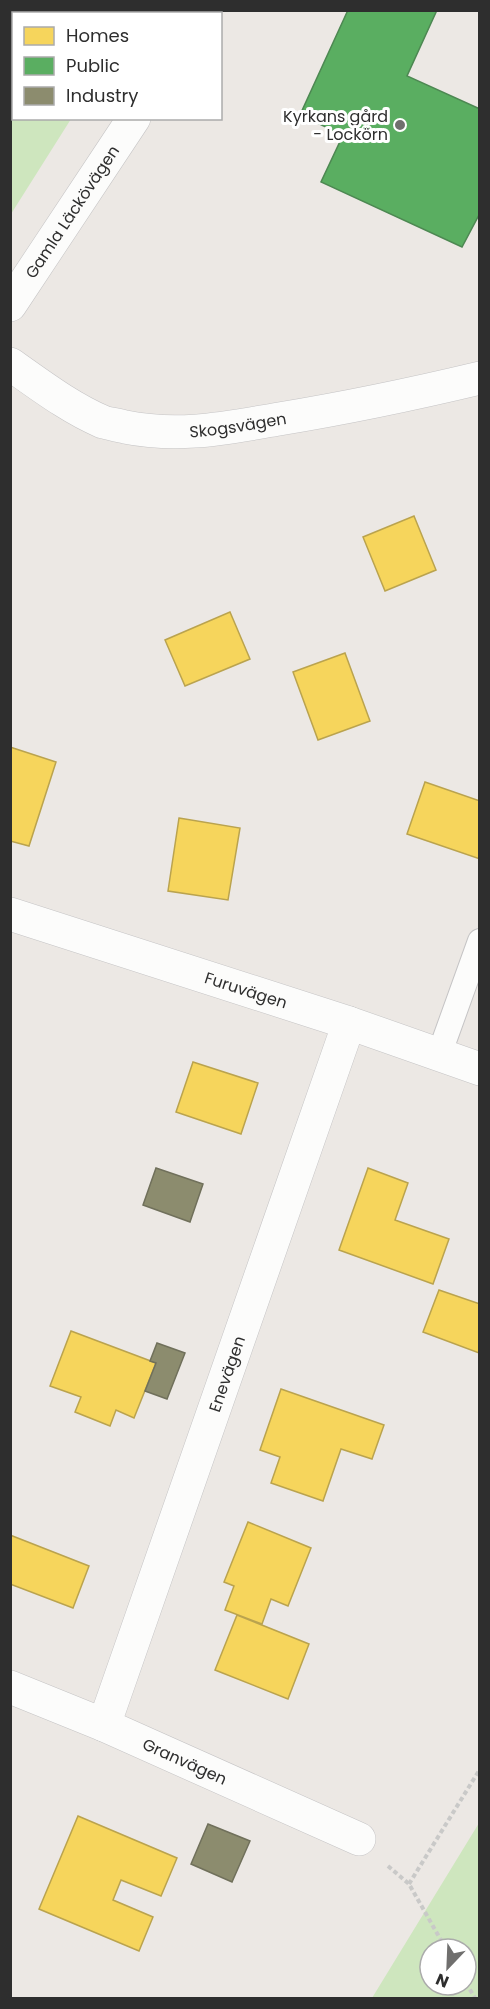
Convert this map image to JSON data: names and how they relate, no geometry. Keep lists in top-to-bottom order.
{
  "streets": {
    "street": [
      "Gamla Läckövägen",
      "Skogsvägen",
      "Furuvägen",
      "Enevägen",
      "Granvägen"
    ]
  },
  "crossings": [
    ["Furuvägen", "Enevägen"],
    ["Enevägen", "Granvägen"]
  ],
  "places": ["Kyrkans gård - Lockörn"],
  "legend": ["Homes", "Public", "Industry"],
  "north": "bottom left"
}
